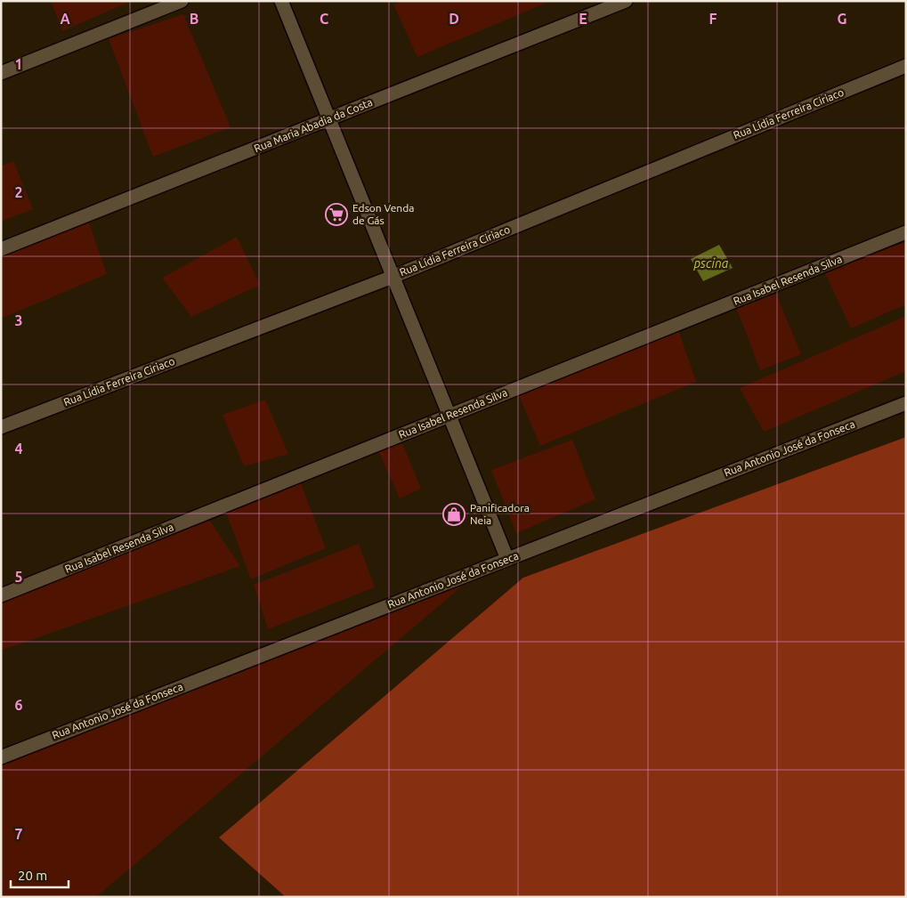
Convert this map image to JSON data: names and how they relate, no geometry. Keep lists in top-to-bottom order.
{
  "streets": {
    "street": [
      "Rua Lídia Ferreira Ciriaco",
      "Rua Maria Abadia da Costa",
      "Rua Isabel Resenda Silva",
      "Rua Antonio José da Fonseca"
    ]
  },
  "water": ["pscina"],
  "places": {
    "supermarket": ["Edson Venda de Gás"],
    "shop": ["Panificadora Neia"]
  },
  "scale_bar": "20 m",
  "grid": {
    "columns": [
      "A",
      "B",
      "C",
      "D",
      "E",
      "F",
      "G"
    ],
    "rows": [
      "1",
      "2",
      "3",
      "4",
      "5",
      "6",
      "7"
    ]
  }
}
